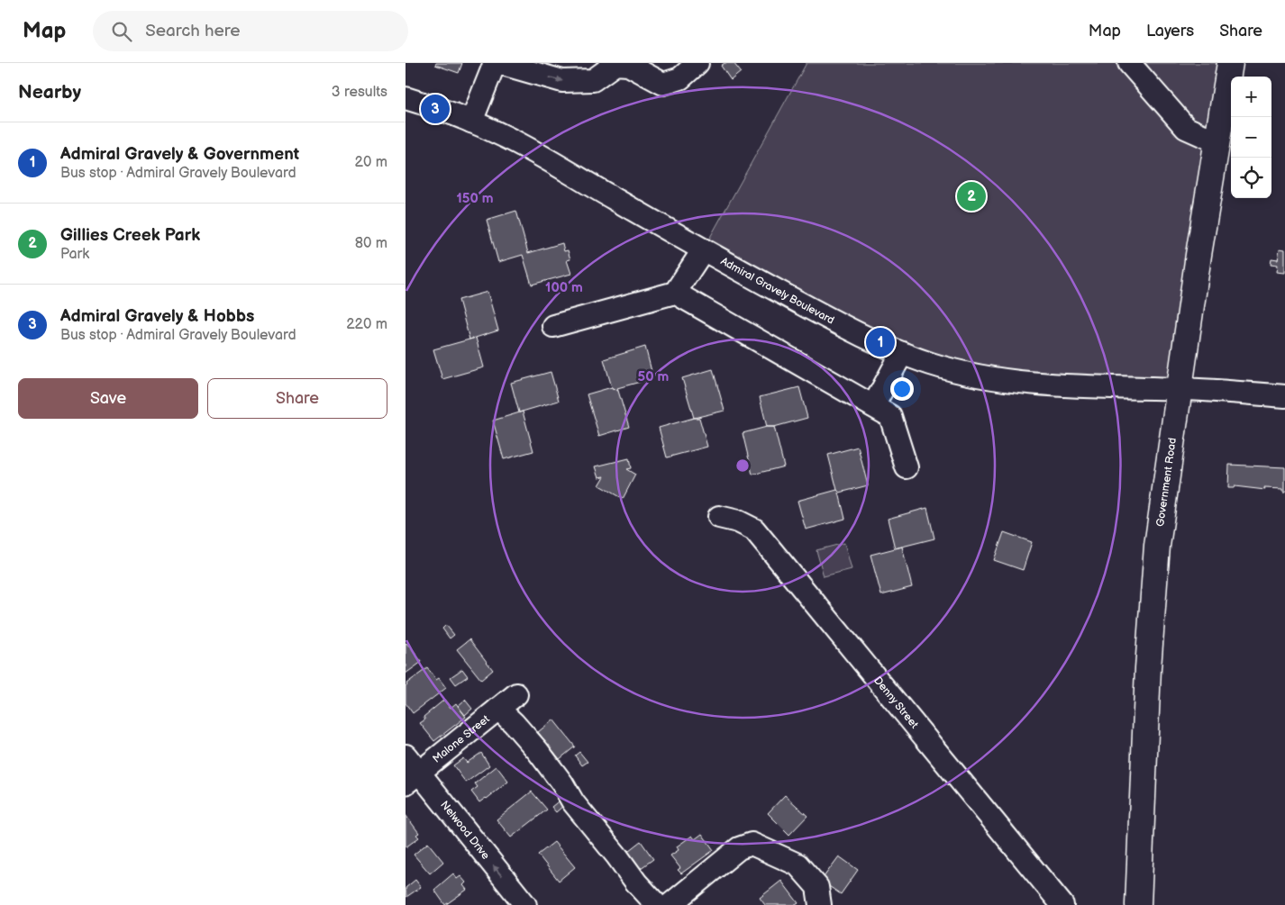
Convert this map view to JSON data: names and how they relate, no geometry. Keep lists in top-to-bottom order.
{
  "streets": {
    "main road": ["Government Road"],
    "street": [
      "Admiral Gravely Boulevard",
      "Denny Street",
      "Malone Street",
      "Nelwood Drive"
    ]
  },
  "crossings": [
    ["Admiral Gravely Boulevard", "Government Road"],
    ["Malone Street", "Nelwood Drive"]
  ],
  "page": {
    "header": "Map",
    "search": "Search here",
    "nav": ["Map", "Layers", "Share"],
    "heading": ["Nearby", "3 results"],
    "map_buttons": ["+", "−"],
    "pins": ["3", "2", "1"],
    "list": [
      {
        "mark": "1",
        "name": "Admiral Gravely & Government",
        "note": "Bus stop · Admiral Gravely Boulevard",
        "value": "20 m"
      },
      {
        "mark": "2",
        "name": "Gillies Creek Park",
        "note": "Park",
        "value": "80 m"
      },
      {
        "mark": "3",
        "name": "Admiral Gravely & Hobbs",
        "note": "Bus stop · Admiral Gravely Boulevard",
        "value": "220 m"
      }
    ],
    "buttons": ["Save", "Share"]
  },
  "rings": ["150 m", "100 m", "50 m"]
}
